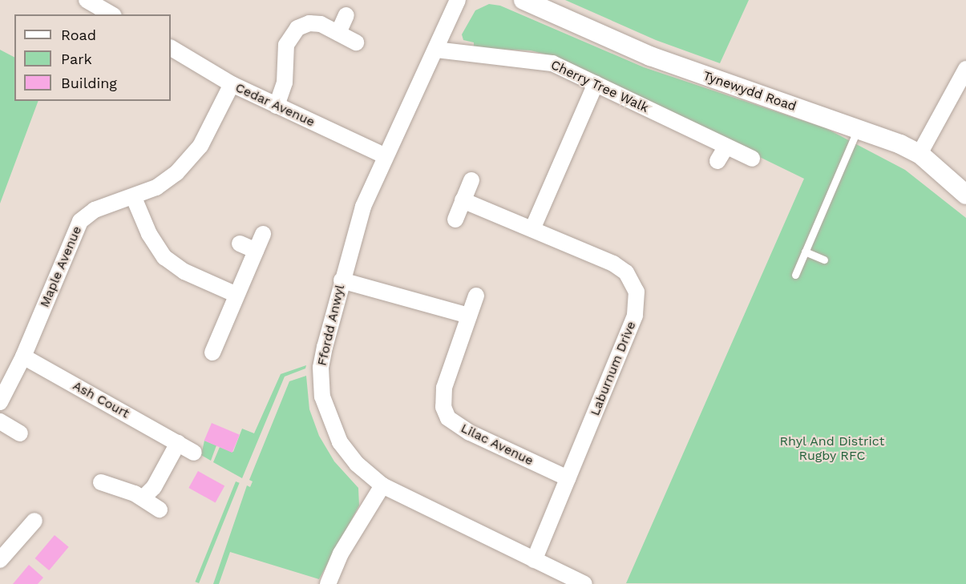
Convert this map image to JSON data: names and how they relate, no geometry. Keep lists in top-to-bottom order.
{
  "streets": {
    "street": [
      "Cherry Tree Walk",
      "Tynewydd Road",
      "Cedar Avenue",
      "Maple Avenue",
      "Ffordd Anwyl",
      "Laburnum Drive",
      "Ash Court",
      "Lilac Avenue"
    ]
  },
  "crossings": [
    ["Cherry Tree Walk", "Ffordd Anwyl"],
    ["Cedar Avenue", "Maple Avenue"],
    ["Cedar Avenue", "Ffordd Anwyl"],
    ["Maple Avenue", "Ash Court"],
    ["Ffordd Anwyl", "Laburnum Drive"],
    ["Laburnum Drive", "Lilac Avenue"]
  ],
  "parks": ["Rhyl And District Rugby RFC"],
  "legend": ["Road", "Park", "Building"]
}
